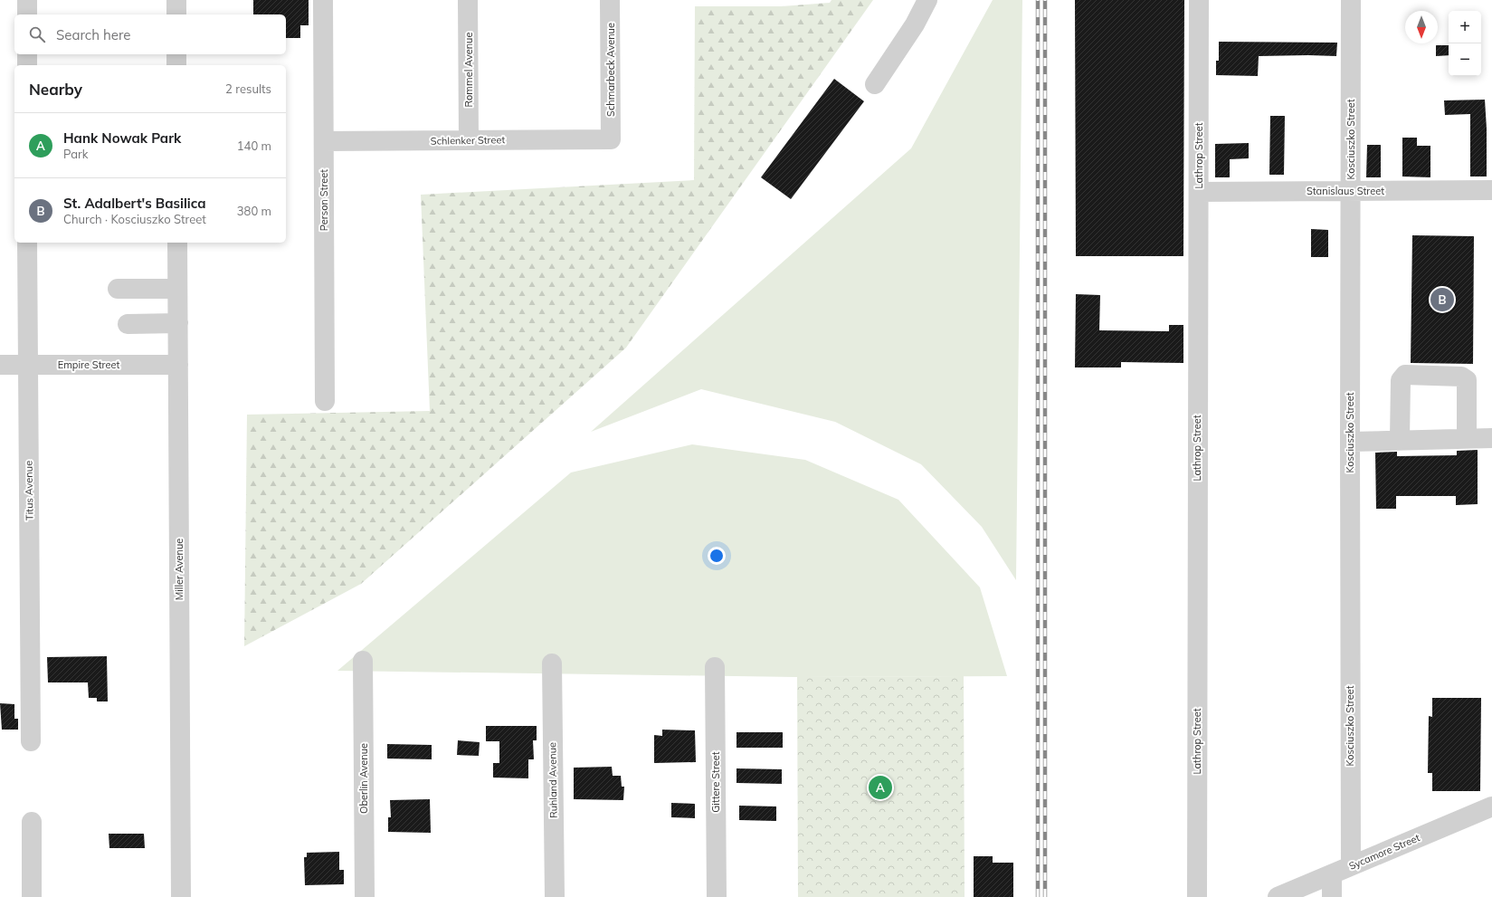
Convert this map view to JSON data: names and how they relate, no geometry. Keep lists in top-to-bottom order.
{
  "streets": {
    "street": [
      "Rommel Avenue",
      "Schmarbeck Avenue",
      "Kosciuszko Street",
      "Schlenker Street",
      "Lathrop Street",
      "Stanislaus Street",
      "Person Street",
      "Empire Street",
      "Titus Avenue",
      "Miller Avenue",
      "Oberlin Avenue",
      "Ruhland Avenue",
      "Gittere Street",
      "Sycamore Street"
    ]
  },
  "crossings": [
    ["Rommel Avenue", "Schlenker Street"],
    ["Schmarbeck Avenue", "Schlenker Street"],
    ["Kosciuszko Street", "Stanislaus Street"],
    ["Kosciuszko Street", "Sycamore Street"],
    ["Schlenker Street", "Person Street"],
    ["Lathrop Street", "Stanislaus Street"],
    ["Empire Street", "Titus Avenue"],
    ["Empire Street", "Miller Avenue"]
  ],
  "north": "bottom",
  "page": {
    "map_buttons": ["+", "−"],
    "search": "Search here",
    "heading": ["Nearby", "2 results"],
    "list": [
      {
        "mark": "A",
        "name": "Hank Nowak Park",
        "note": "Park",
        "value": "140 m"
      },
      {
        "mark": "B",
        "name": "St. Adalbert's Basilica",
        "note": "Church · Kosciuszko Street",
        "value": "380 m"
      }
    ],
    "pins": ["B", "A"]
  }
}
